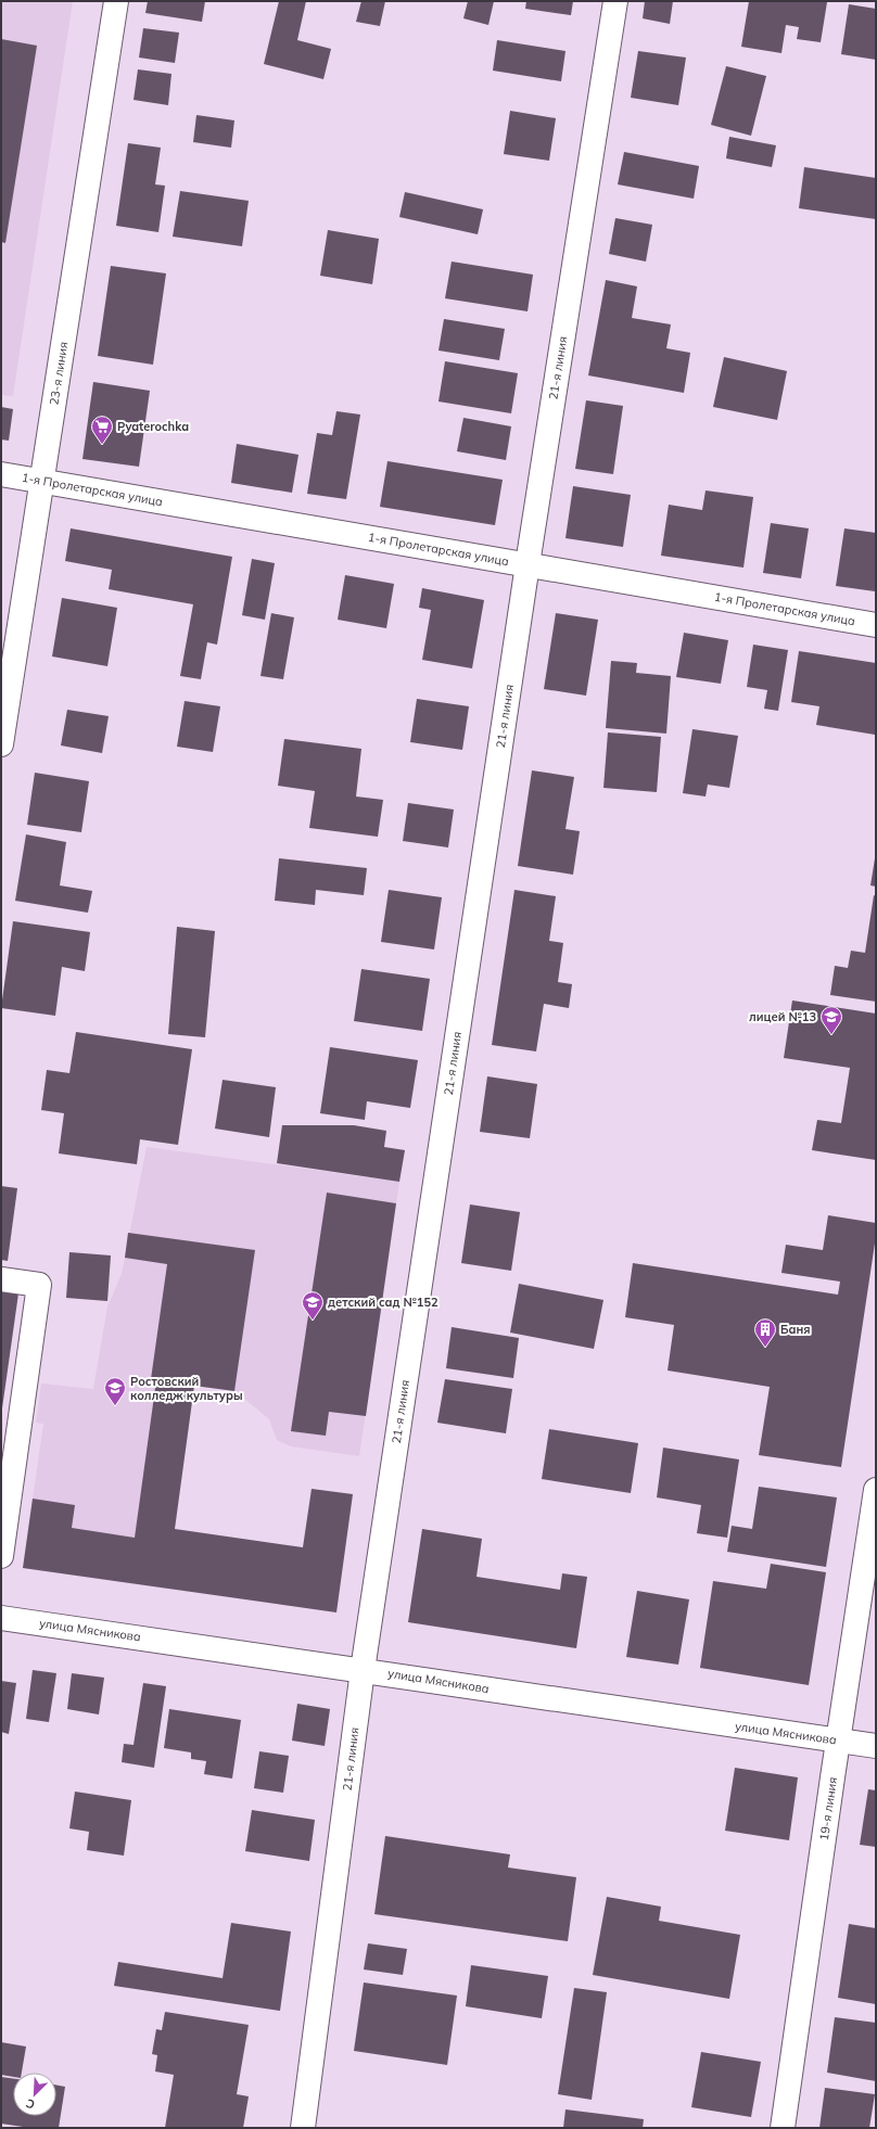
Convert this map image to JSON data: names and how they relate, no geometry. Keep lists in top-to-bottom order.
{
  "streets": {
    "street": [
      "21-я линия",
      "23-я линия",
      "1-я Пролетарская улица",
      "улица Мясникова",
      "19-я линия"
    ]
  },
  "crossings": [
    ["21-я линия", "1-я Пролетарская улица"],
    ["21-я линия", "улица Мясникова"],
    ["23-я линия", "1-я Пролетарская улица"],
    ["улица Мясникова", "19-я линия"]
  ],
  "places": {
    "supermarket": ["Pyaterochka"],
    "school or university": ["лицей №13", "детский сад №152", "Ростовский колледж культуры"],
    "building": ["Баня"]
  },
  "north": "bottom left"
}
